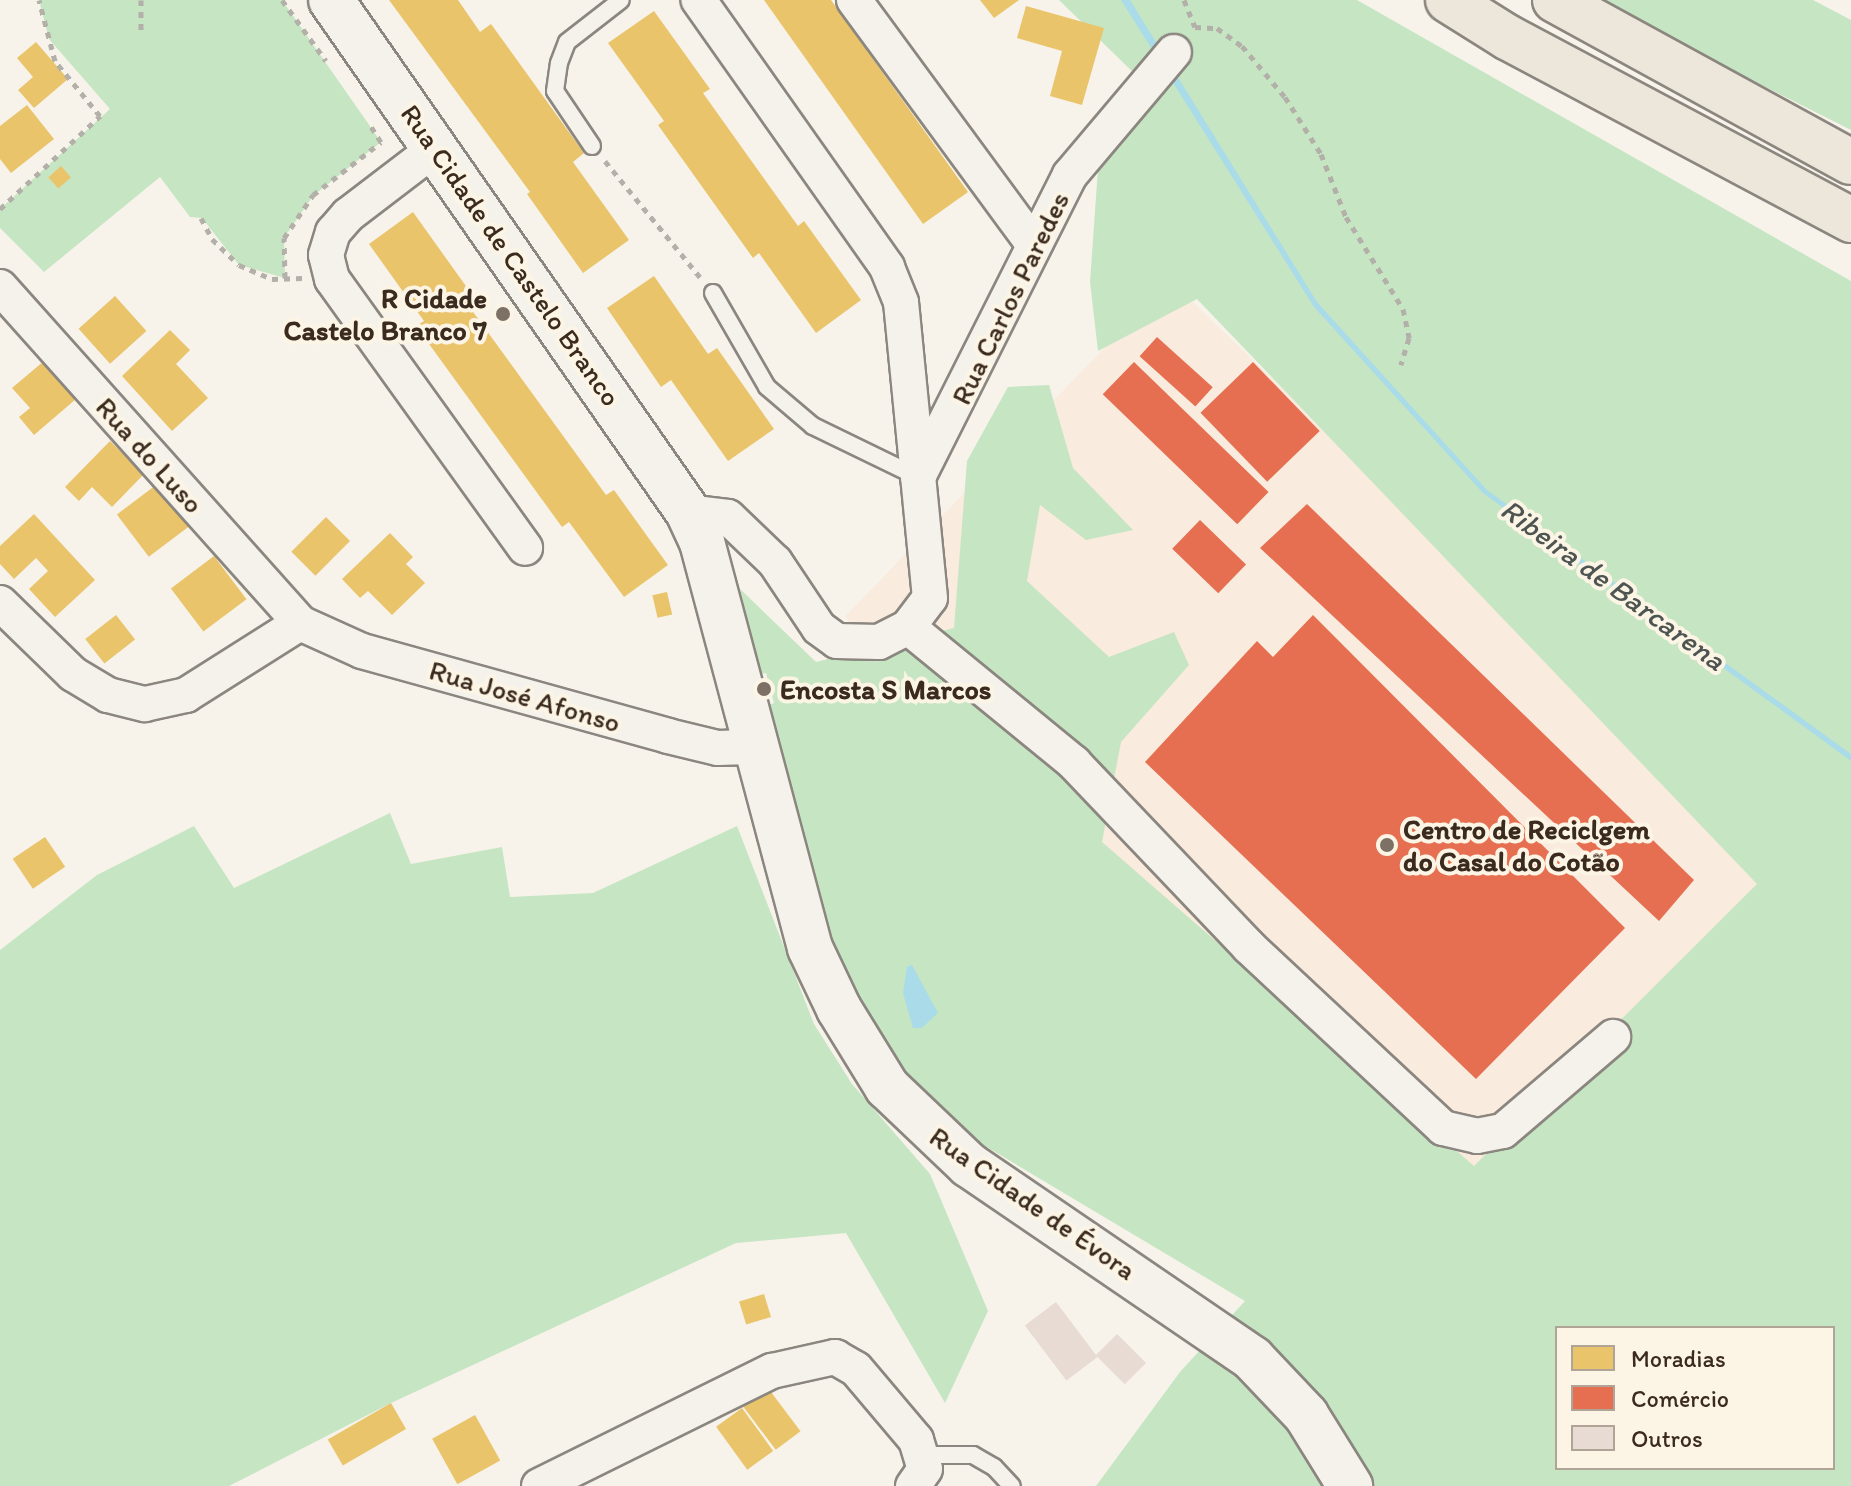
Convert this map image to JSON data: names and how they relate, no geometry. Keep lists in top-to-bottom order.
{
  "streets": {
    "street": [
      "Rua Cidade de Castelo Branco",
      "Rua Carlos Paredes",
      "Rua do Luso",
      "Rua José Afonso",
      "Rua Cidade de Évora"
    ]
  },
  "crossings": [
    ["Rua Cidade de Castelo Branco", "Rua Cidade de Évora"],
    ["Rua do Luso", "Rua José Afonso"],
    ["Rua José Afonso", "Rua Cidade de Évora"]
  ],
  "water": ["Ribeira de Barcarena"],
  "places": ["R Cidade Castelo Branco 7", "Encosta S Marcos", "Centro de Reciclgem do Casal do Cotão"],
  "legend": ["Moradias", "Comércio", "Outros"]
}
